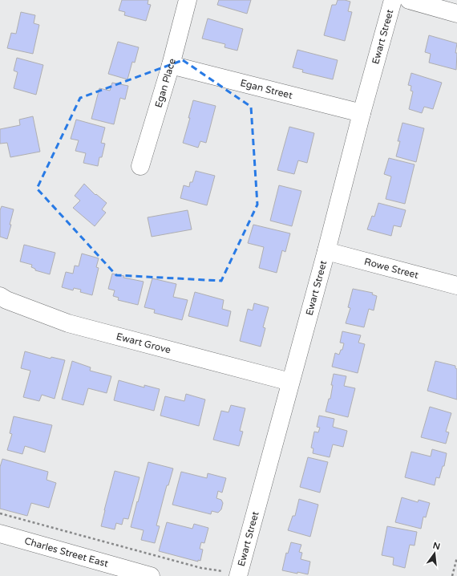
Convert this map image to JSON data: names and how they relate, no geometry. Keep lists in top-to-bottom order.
{
  "streets": {
    "street": [
      "Ewart Street",
      "Egan Place",
      "Egan Street",
      "Rowe Street",
      "Ewart Grove",
      "Charles Street East"
    ]
  },
  "crossings": [
    ["Ewart Street", "Egan Street"],
    ["Ewart Street", "Rowe Street"],
    ["Ewart Street", "Ewart Grove"],
    ["Egan Place", "Egan Street"]
  ],
  "north": "top"
}
